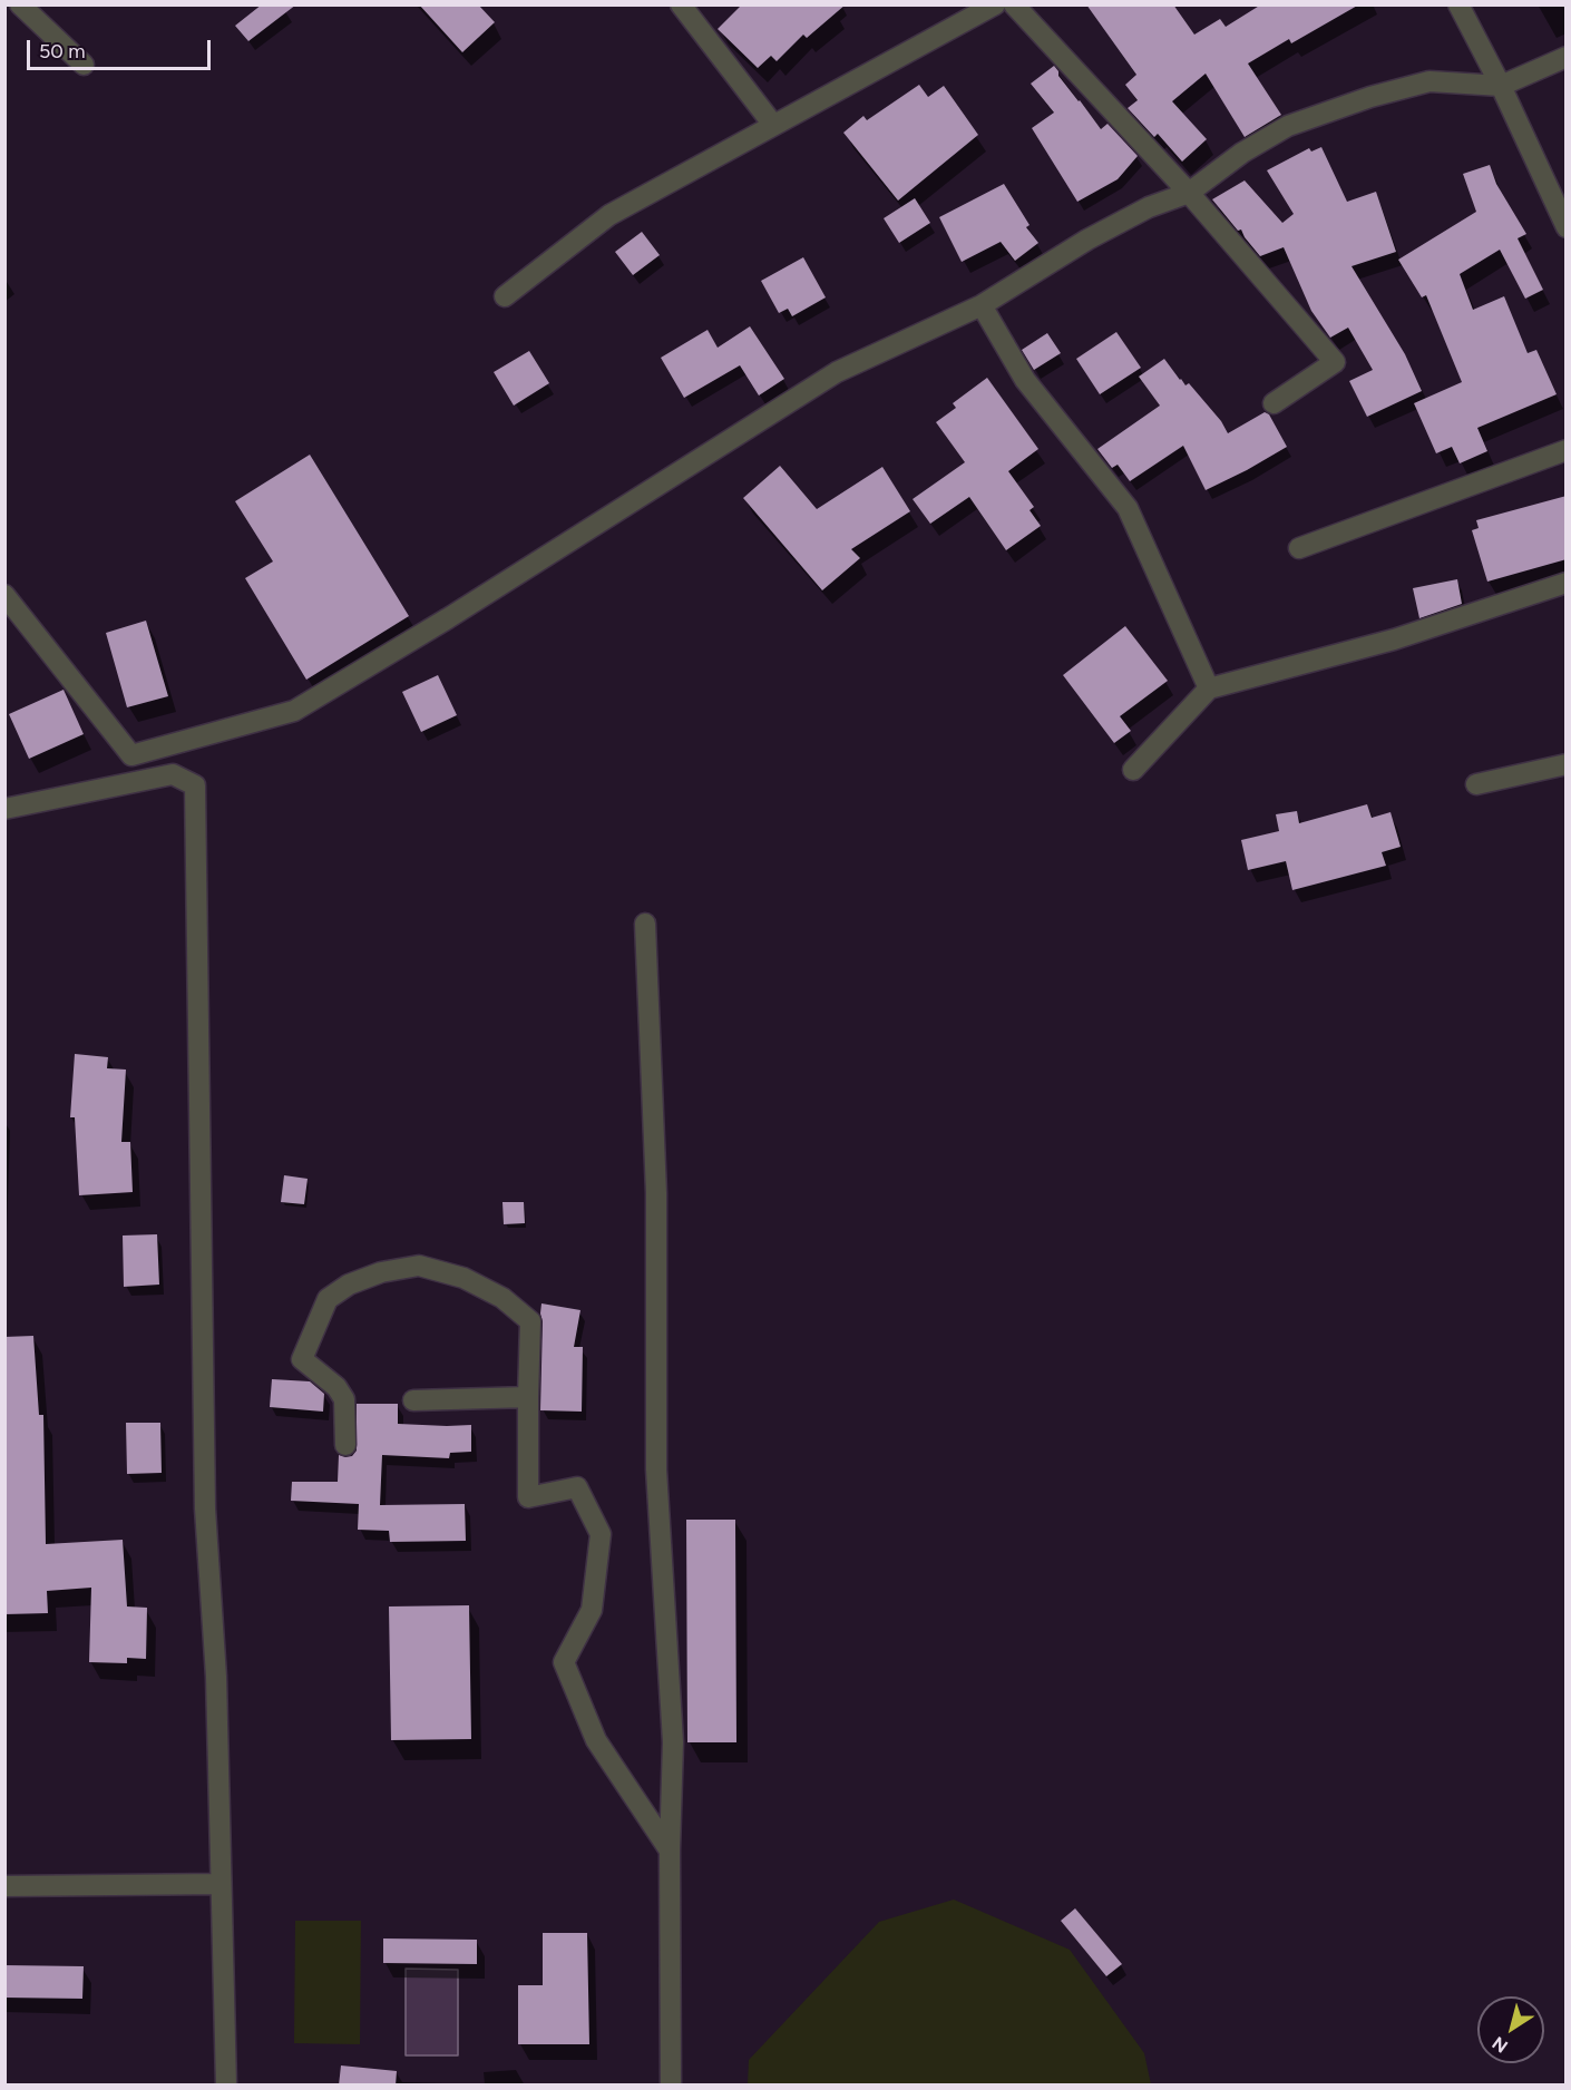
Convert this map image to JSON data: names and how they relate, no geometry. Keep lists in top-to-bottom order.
{
  "scale_bar": "50 m",
  "north": "bottom left"
}
